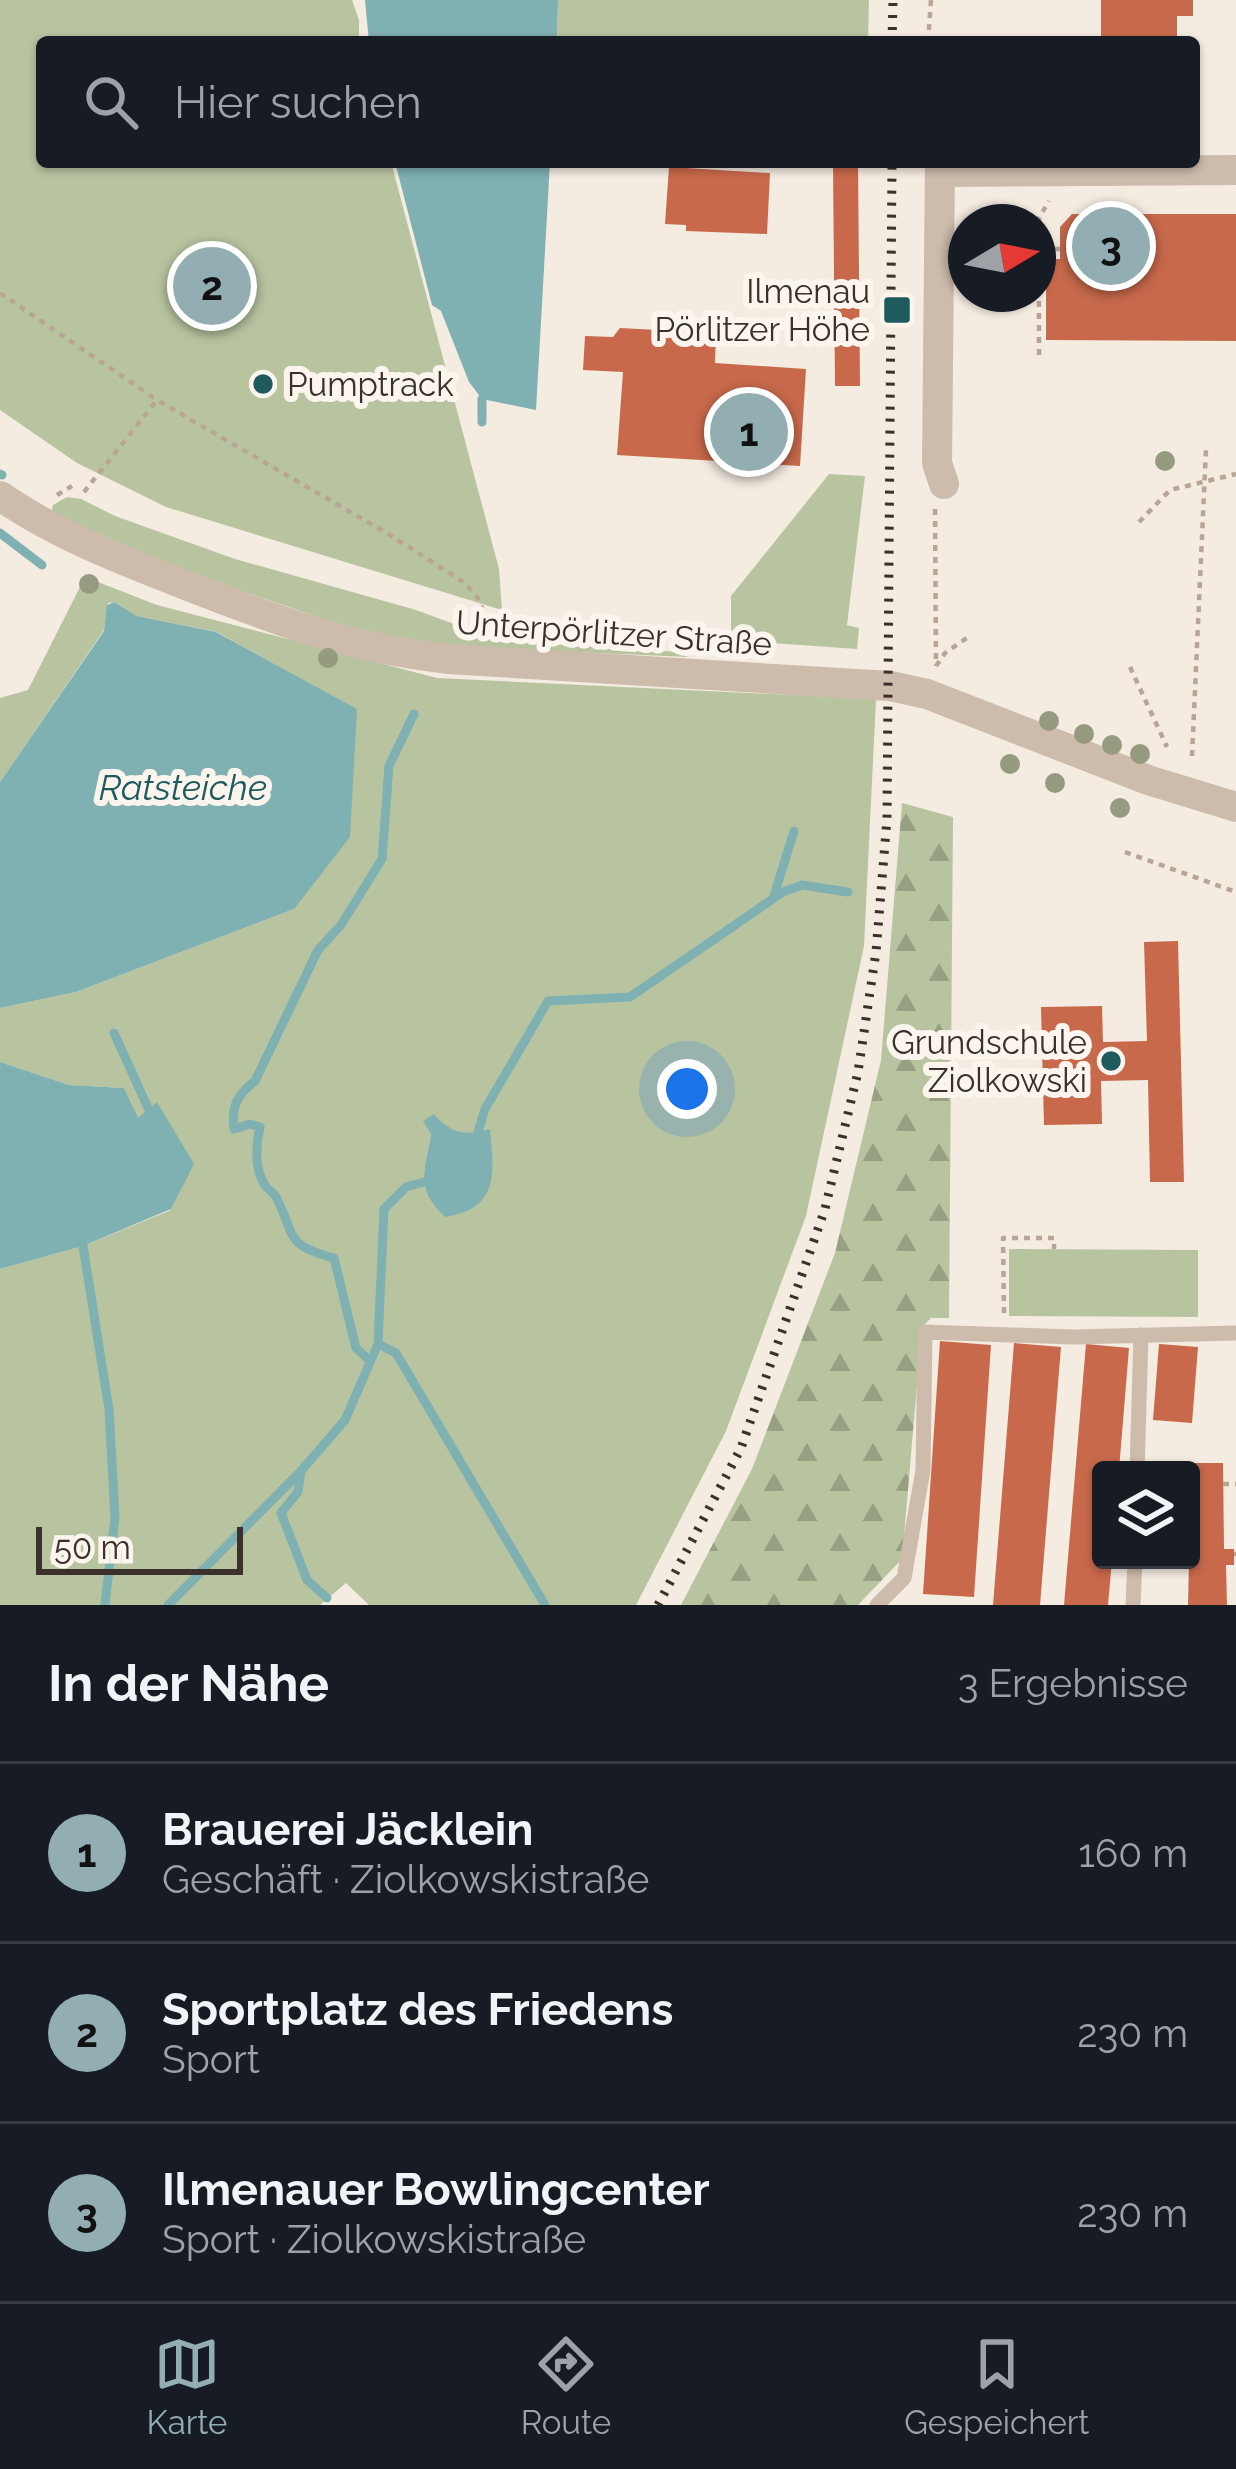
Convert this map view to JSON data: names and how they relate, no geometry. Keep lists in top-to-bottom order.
{
  "streets": {
    "street": ["Unterpörlitzer Straße"]
  },
  "water": ["Ratsteiche"],
  "places": {
    "transit": ["Ilmenau Pörlitzer Höhe"],
    "other": ["Pumptrack", "Grundschule Ziolkowski"]
  },
  "scale_bar": "50 m",
  "north": "right",
  "page": {
    "search": "Hier suchen",
    "pins": ["3", "2", "1"],
    "scale": "50 m",
    "heading": ["In der Nähe", "3 Ergebnisse"],
    "list": [
      {
        "mark": "1",
        "name": "Brauerei Jäcklein",
        "note": "Geschäft · Ziolkowskistraße",
        "value": "160 m"
      },
      {
        "mark": "2",
        "name": "Sportplatz des Friedens",
        "note": "Sport",
        "value": "230 m"
      },
      {
        "mark": "3",
        "name": "Ilmenauer Bowlingcenter",
        "note": "Sport · Ziolkowskistraße",
        "value": "230 m"
      }
    ],
    "nav": ["Karte", "Route", "Gespeichert"]
  }
}
